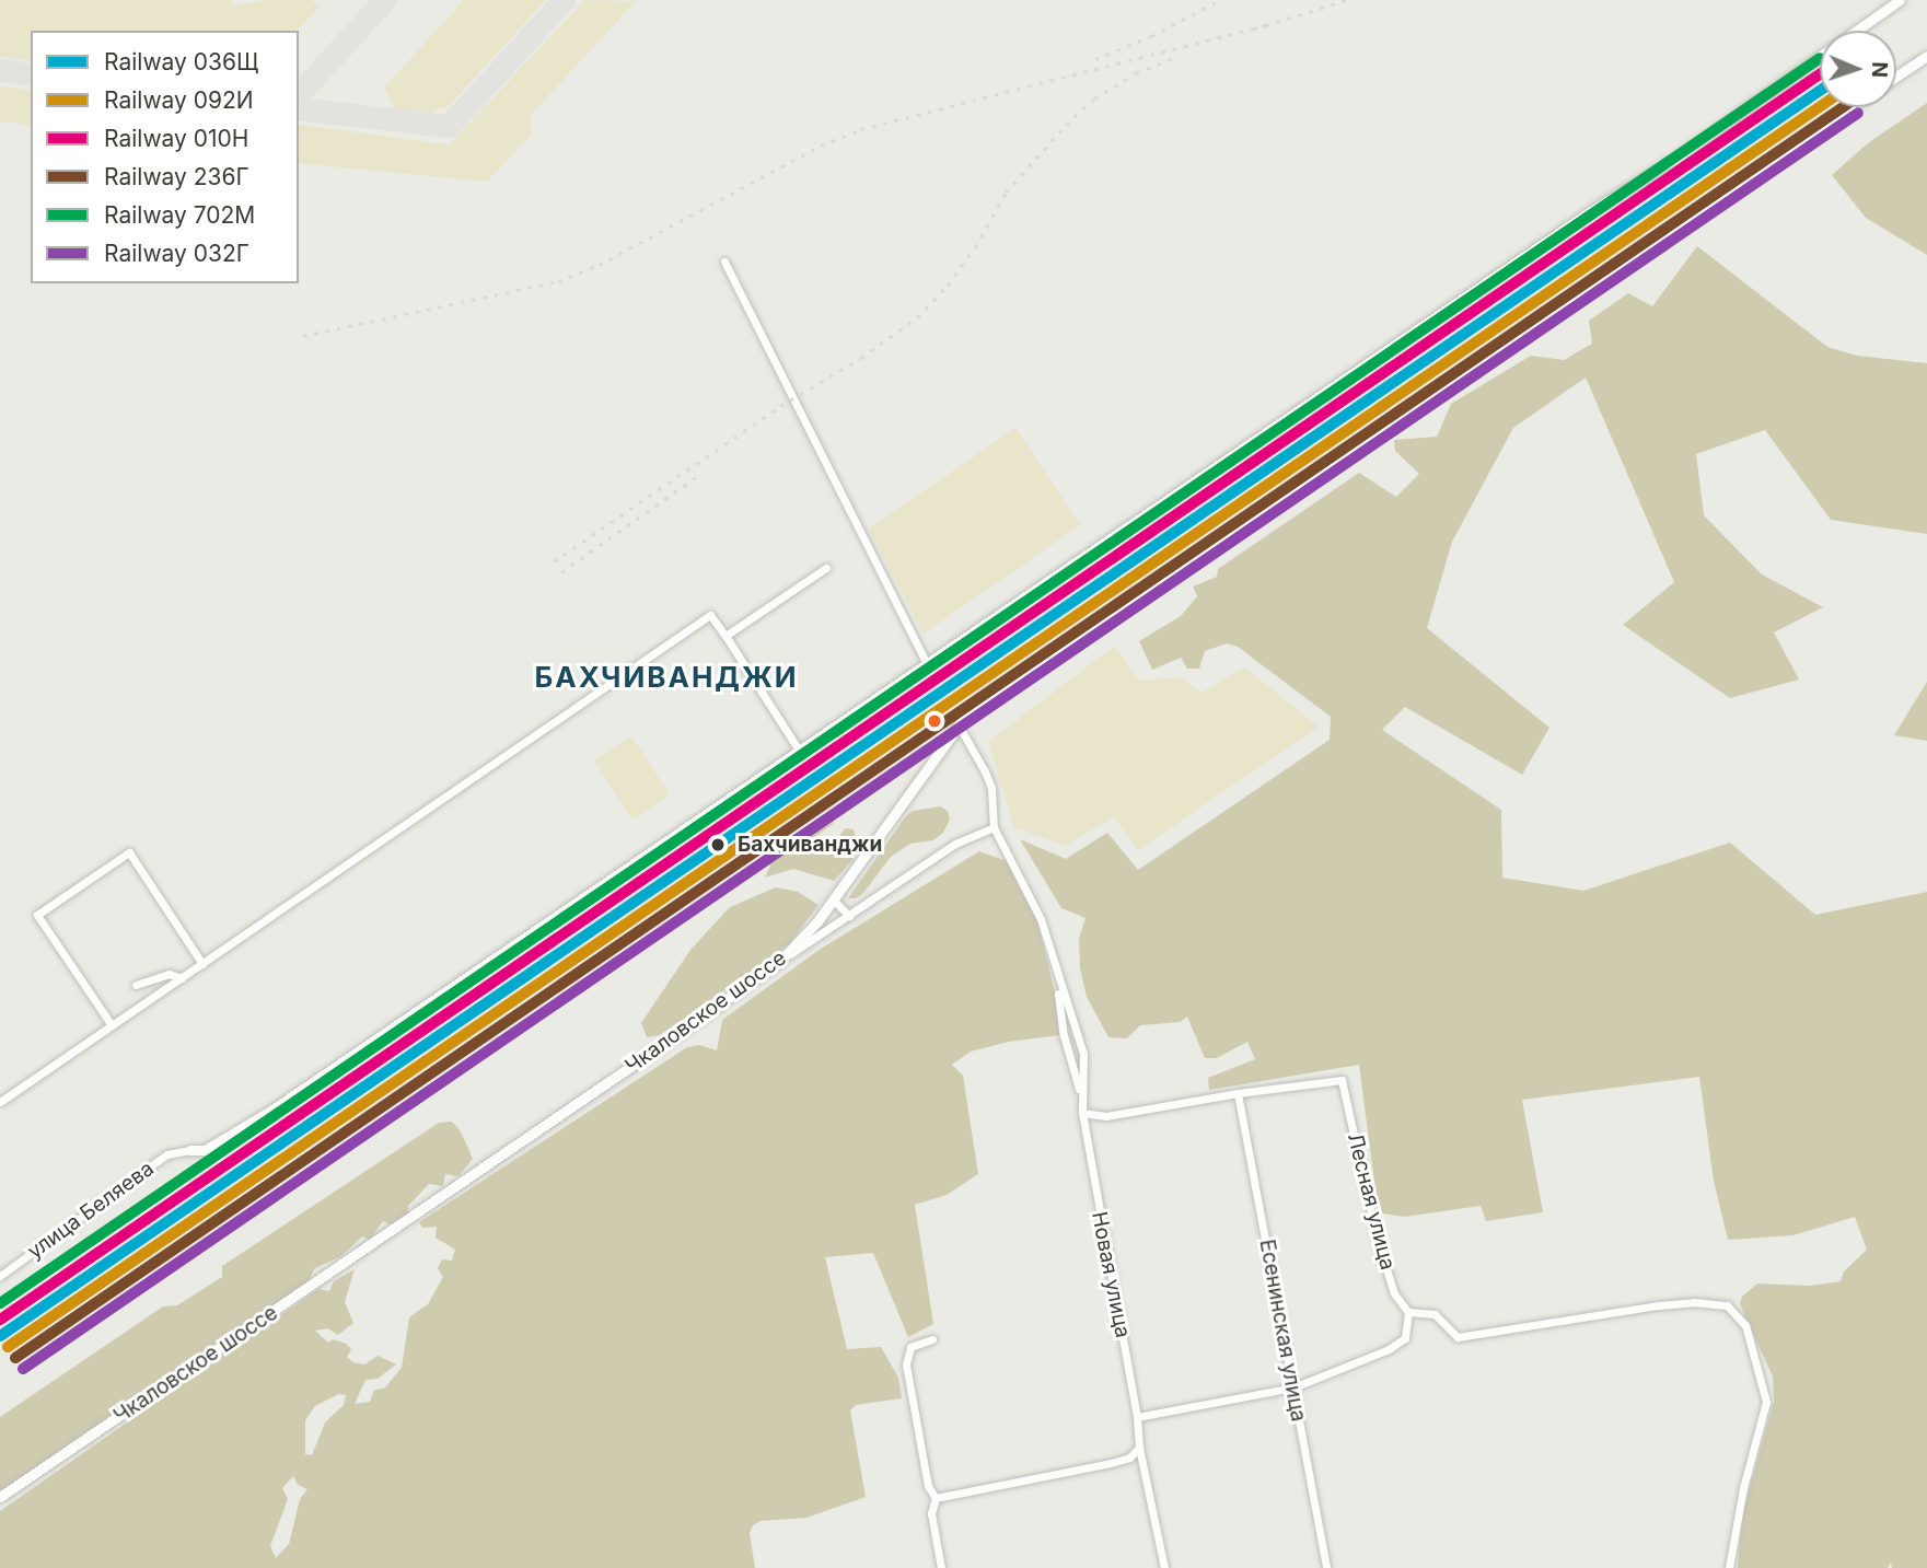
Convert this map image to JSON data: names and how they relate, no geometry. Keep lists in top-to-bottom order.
{
  "streets": {
    "street": [
      "Чкаловское шоссе",
      "Лесная улица",
      "улица Беляева",
      "Новая улица",
      "Есенинская улица"
    ]
  },
  "crossings": [
    ["Лесная улица", "Есенинская улица"]
  ],
  "districts": ["БАХЧИВАНДЖИ"],
  "places": ["Бахчиванджи"],
  "lines": [
    "rail line 702М",
    "rail line 010Н",
    "rail line 036Щ",
    "rail line 092И",
    "rail line 236Г",
    "rail line 032Г"
  ],
  "legend": [
    "Railway 036Щ",
    "Railway 092И",
    "Railway 010Н",
    "Railway 236Г",
    "Railway 702М",
    "Railway 032Г"
  ],
  "north": "right"
}
